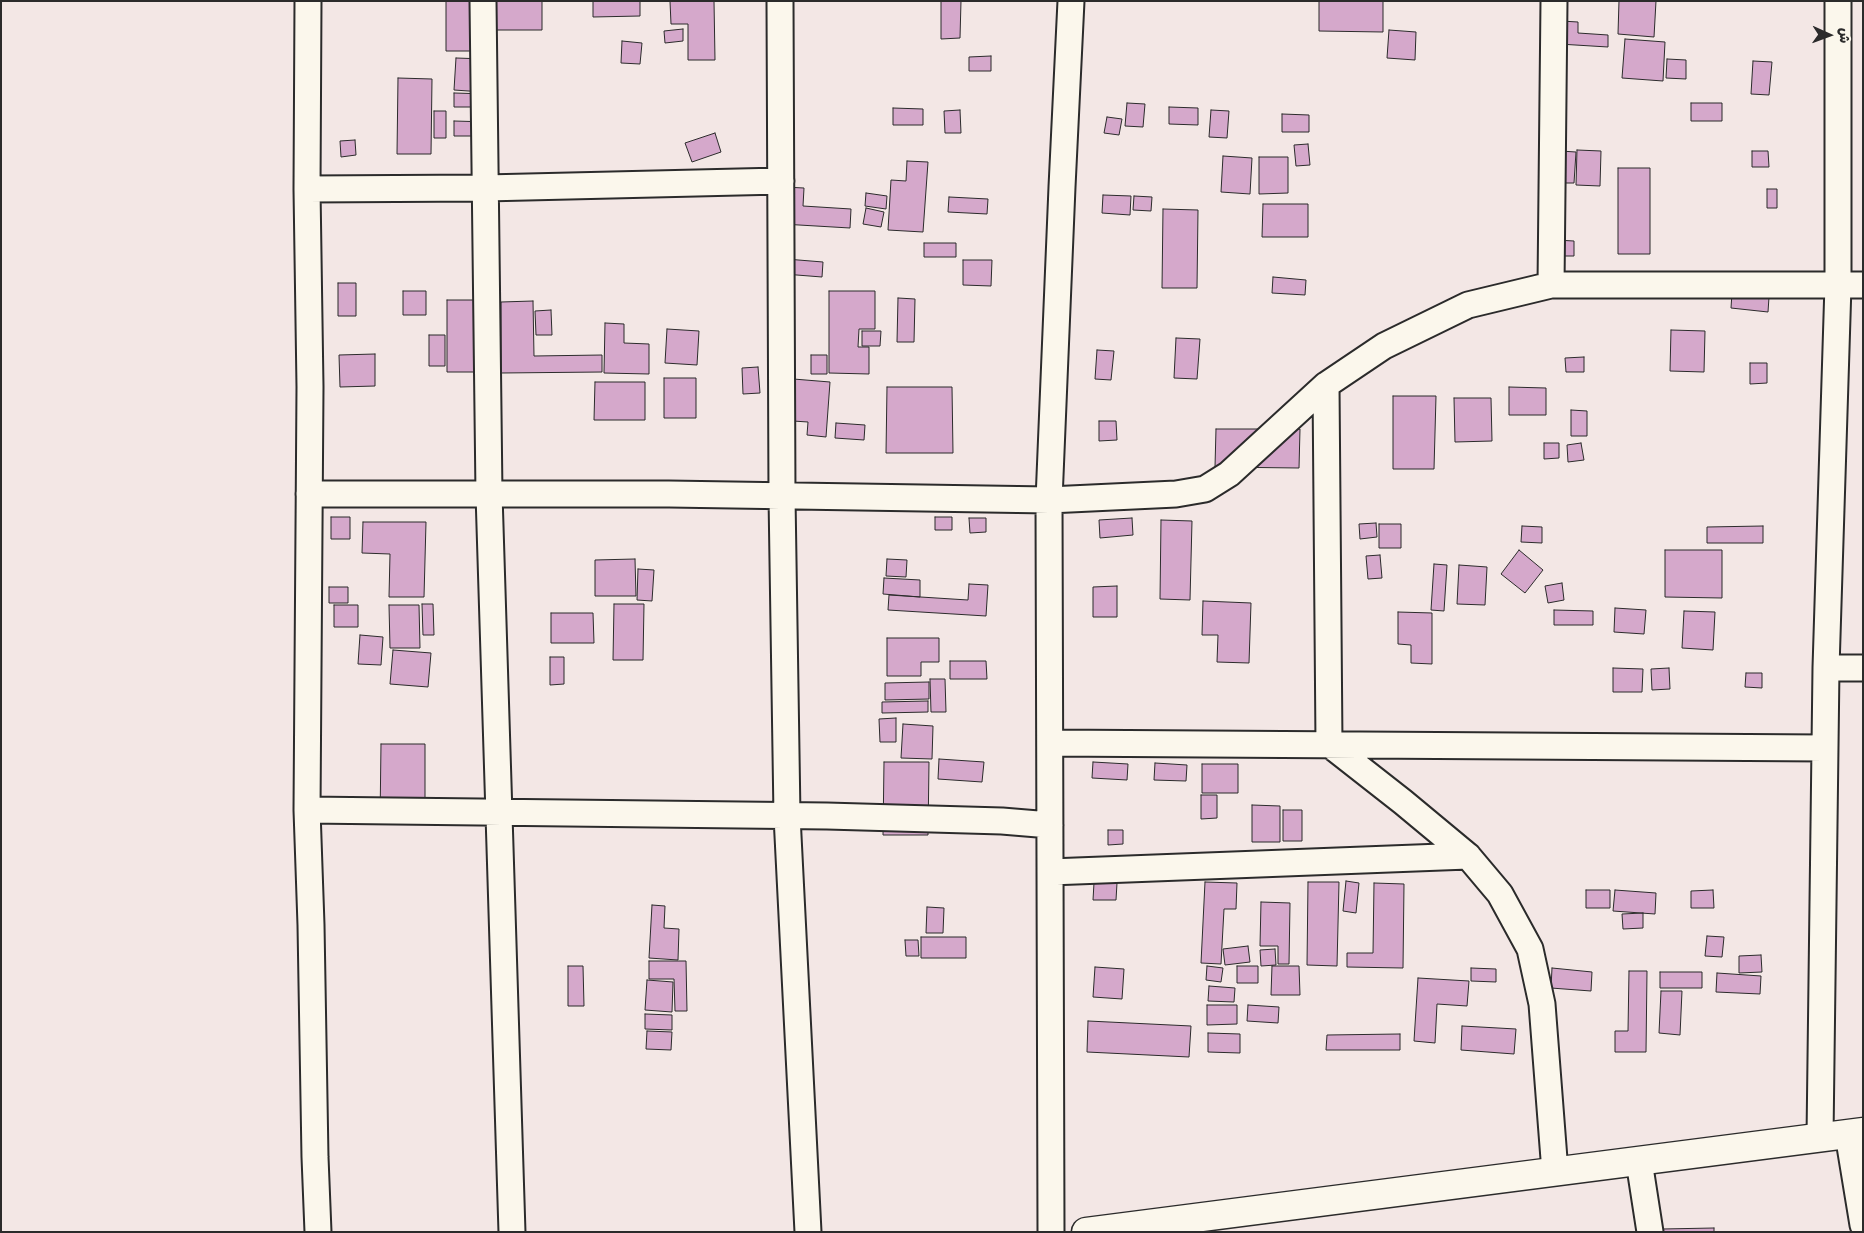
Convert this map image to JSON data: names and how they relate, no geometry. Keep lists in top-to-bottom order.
{
  "north": "right"
}
